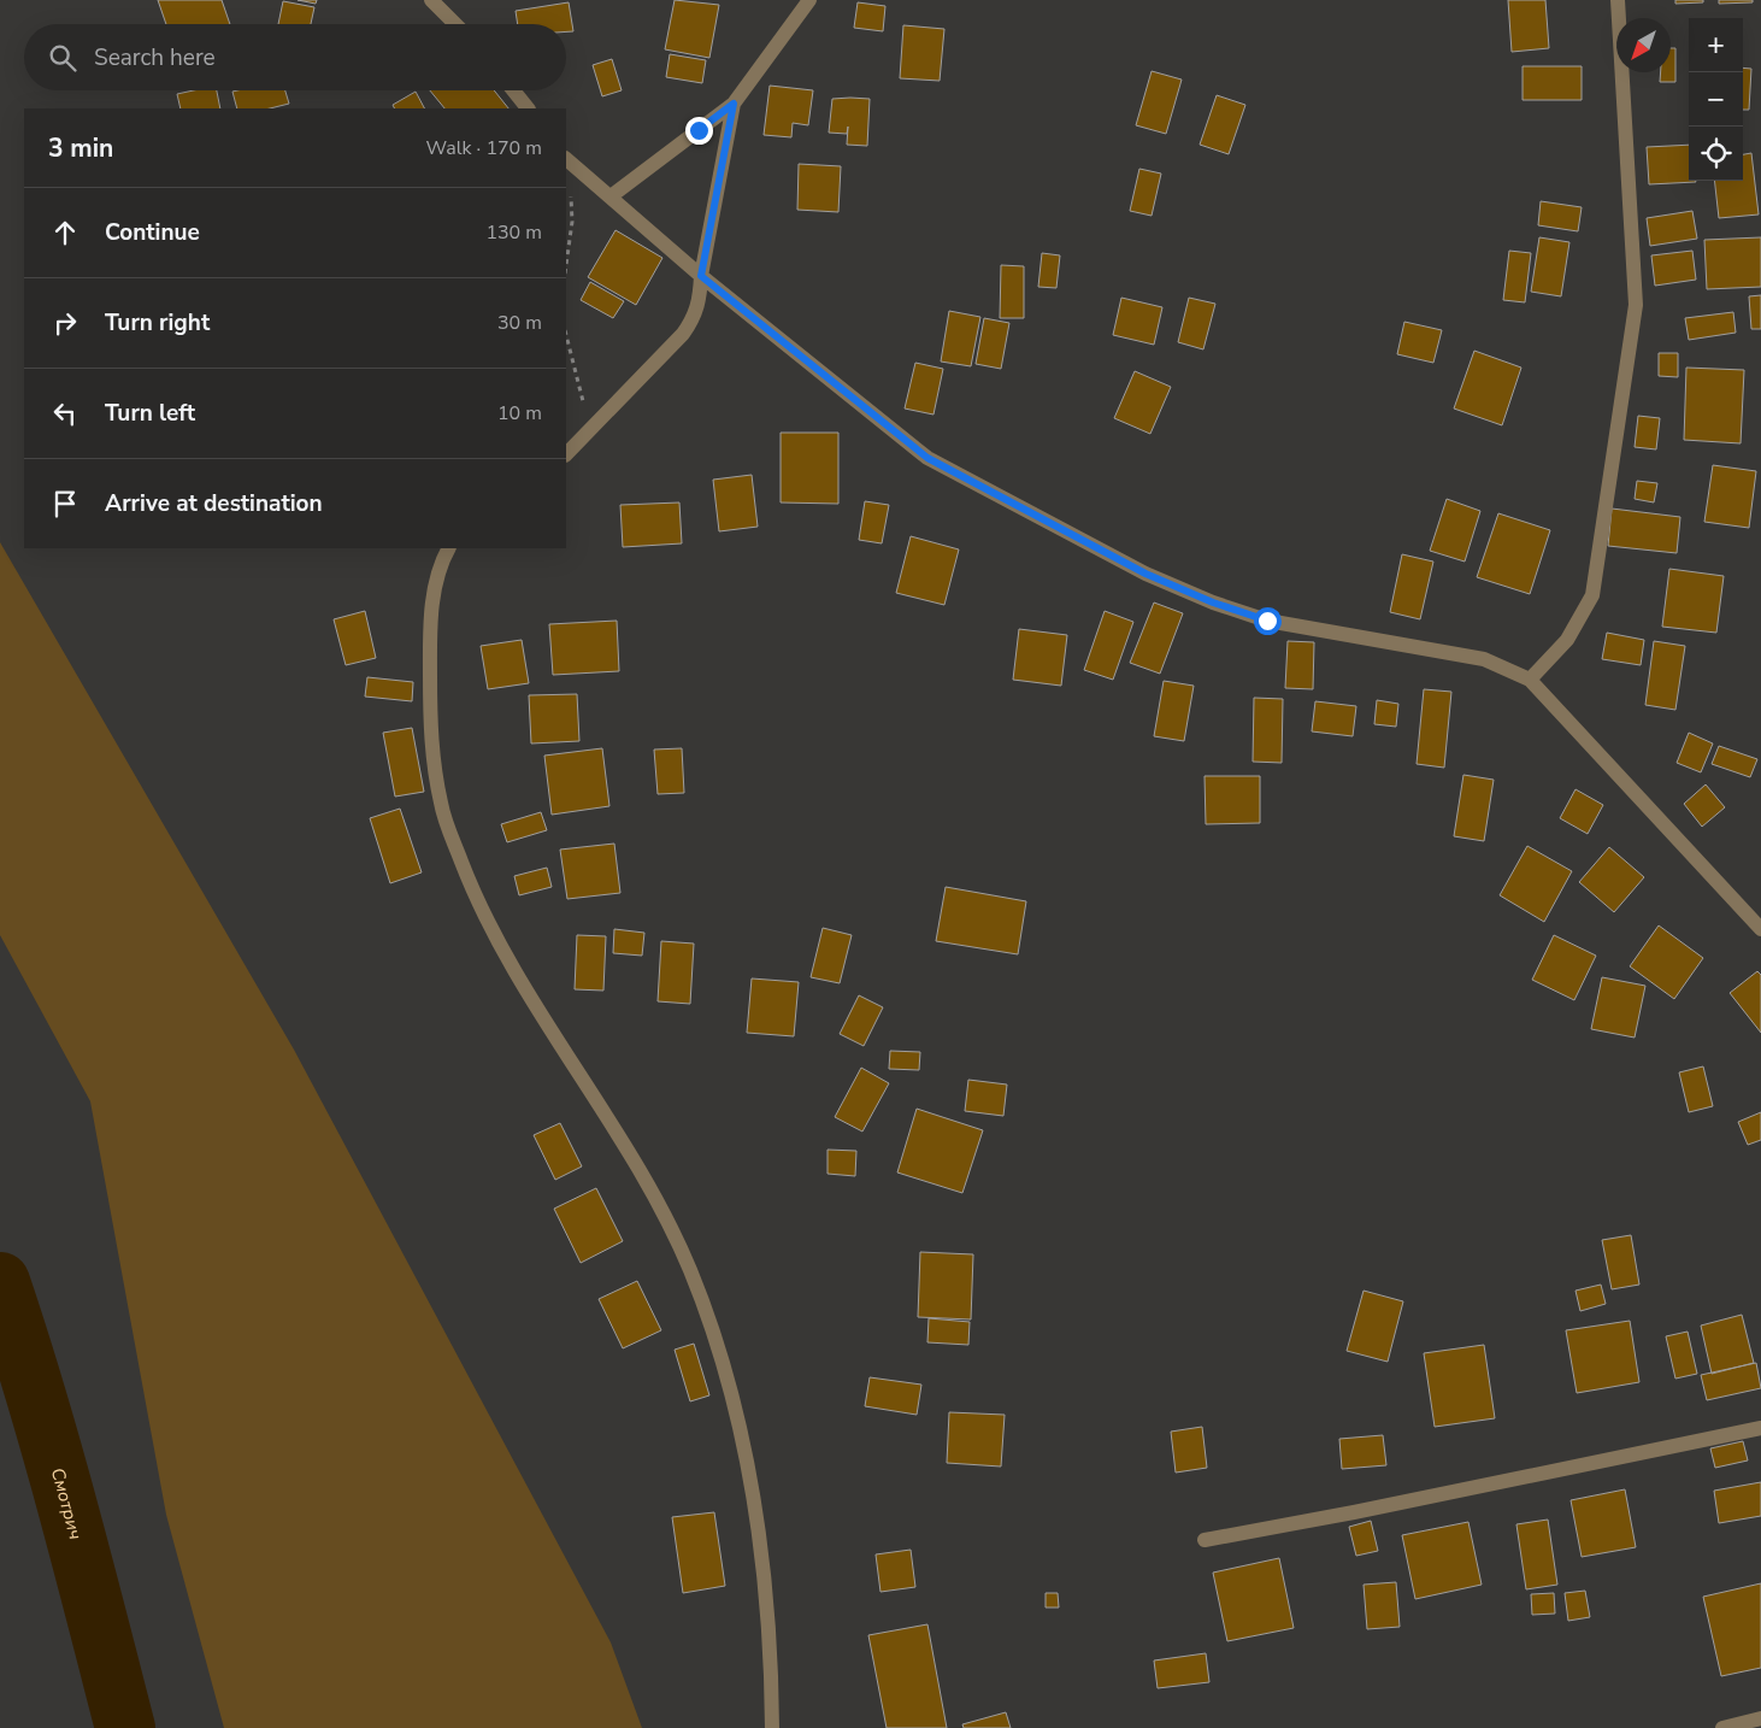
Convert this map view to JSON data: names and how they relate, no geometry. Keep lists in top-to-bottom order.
{
  "water": ["Смотрич"],
  "north": "bottom left",
  "page": {
    "map_buttons": ["+", "−"],
    "search": "Search here",
    "heading": ["3 min", "Walk · 170 m"],
    "list": [
      ["Continue", "130 m"],
      ["Turn right", "30 m"],
      ["Turn left", "10 m"],
      "Arrive at destination"
    ]
  }
}
